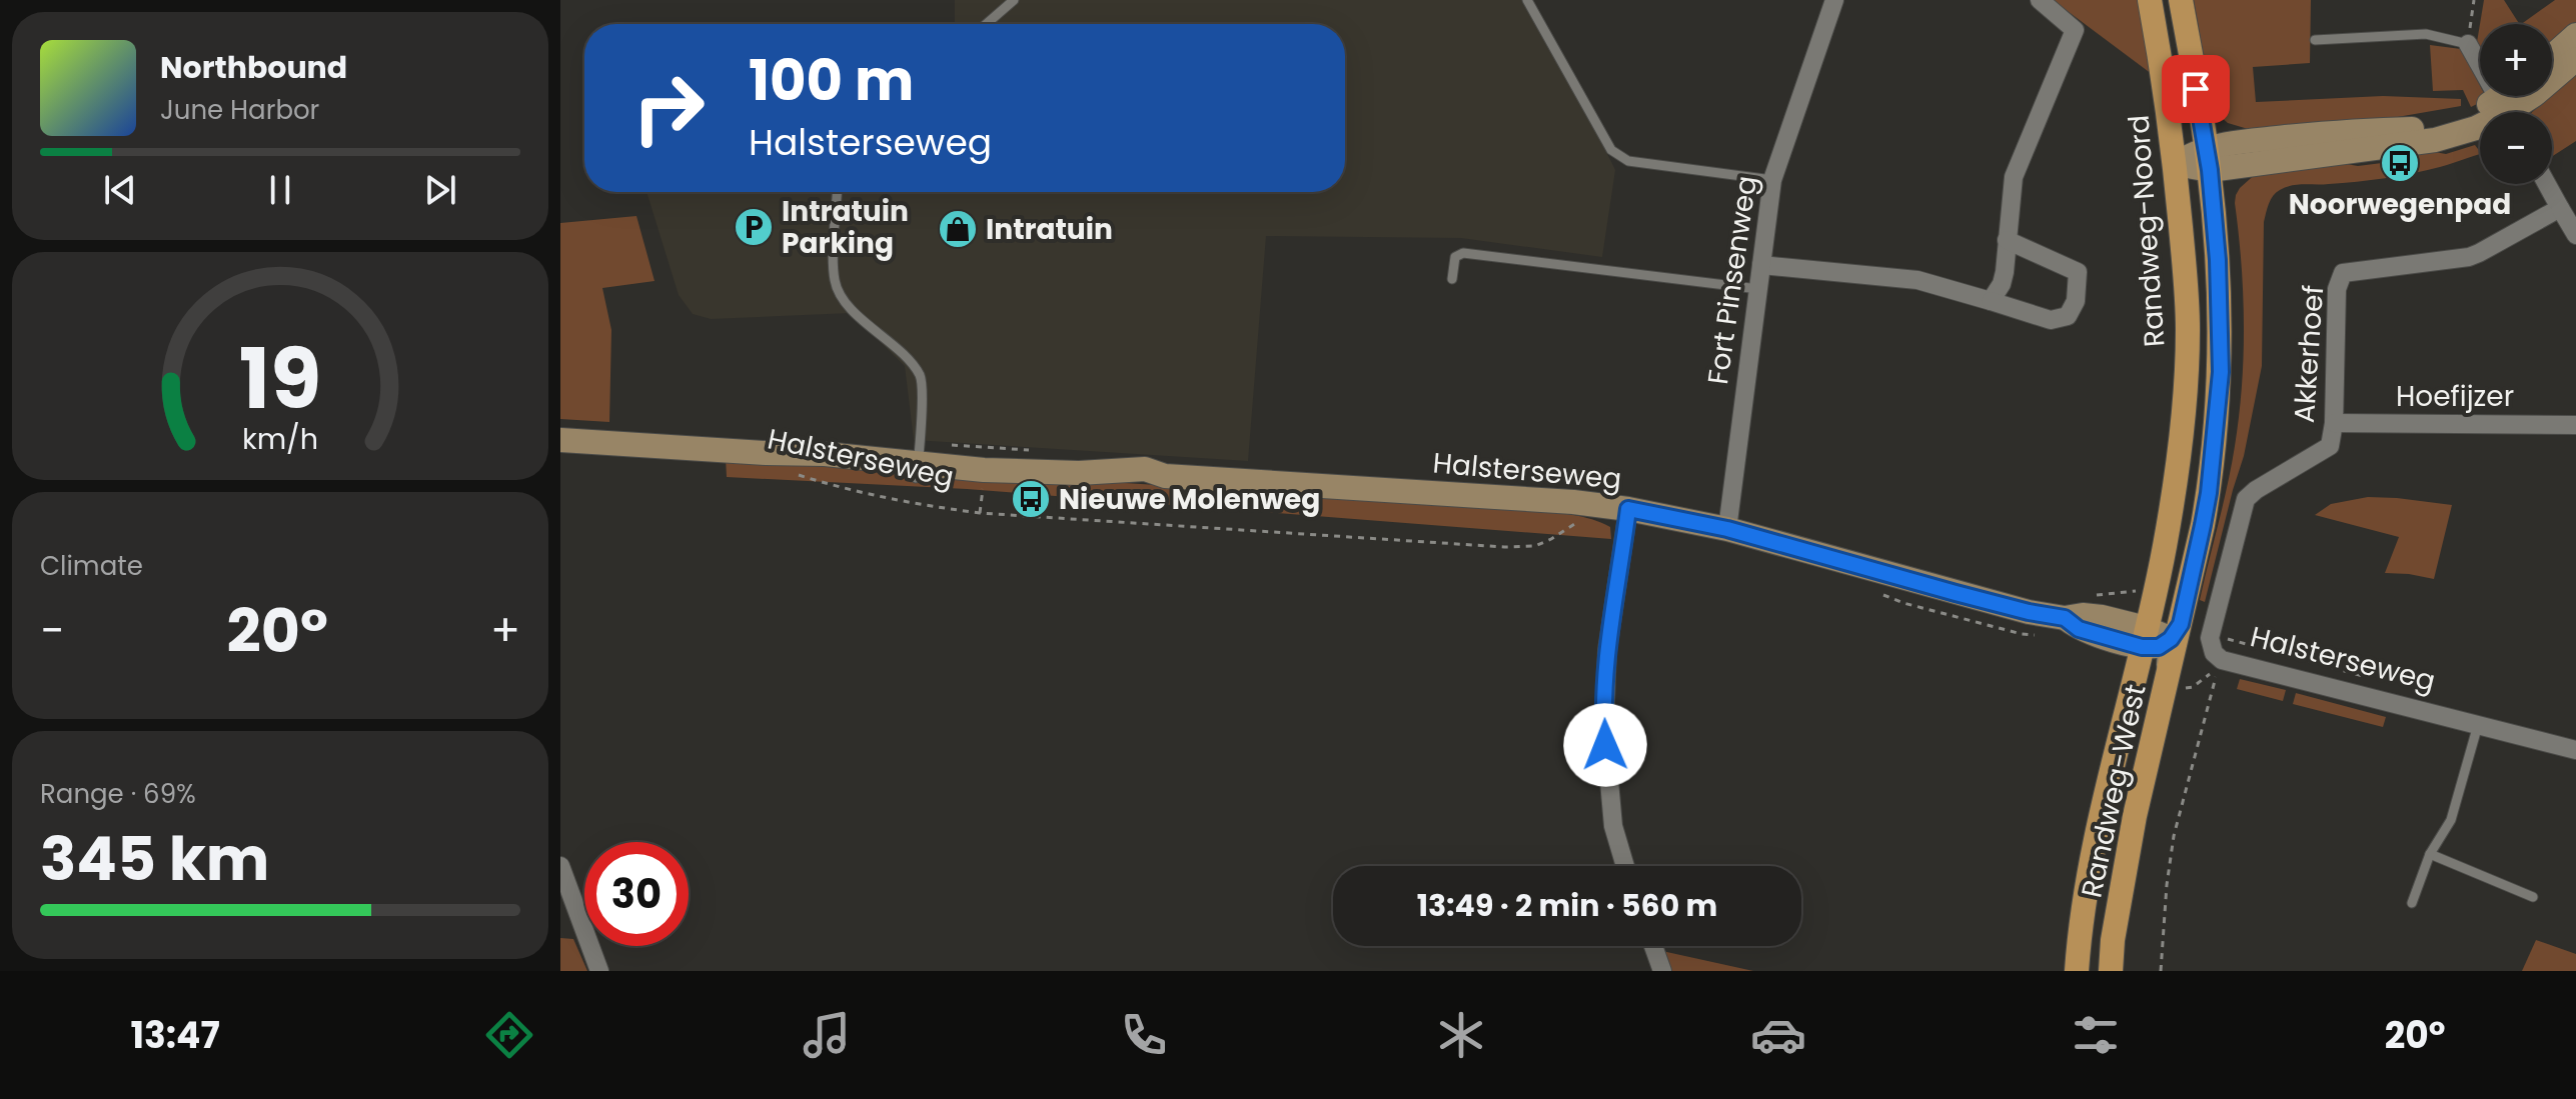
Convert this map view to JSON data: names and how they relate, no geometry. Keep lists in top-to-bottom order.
{
  "streets": {
    "main road": ["Randweg-Noord", "Halsterseweg", "Randweg-West"],
    "street": ["Fort Pinsenweg", "Akkerhoef", "Hoefijzer"]
  },
  "crossings": [
    ["Randweg-Noord", "Halsterseweg"],
    ["Randweg-Noord", "Randweg-West"],
    ["Fort Pinsenweg", "Halsterseweg"],
    ["Akkerhoef", "Hoefijzer"],
    ["Akkerhoef", "Halsterseweg"],
    ["Halsterseweg", "Randweg-West"]
  ],
  "places": {
    "bus stop": ["Noorwegenpad", "Nieuwe Molenweg"],
    "parking": ["Intratuin Parking"],
    "shop": ["Intratuin"]
  },
  "page": {
    "map_buttons": ["+", "−"],
    "turn": ["100 m", "Halsterseweg"],
    "song": ["Northbound", "June Harbor"],
    "tile": [
      "Climate",
      ["Range · 69%", "345 km"]
    ],
    "heat": ["−", "20°", "+"],
    "limit": "30",
    "trip": "13:49 · 2 min · 560 m",
    "tabs": ["13:47", "20°"],
    "gauge": ["19", "km/h"]
  }
}
